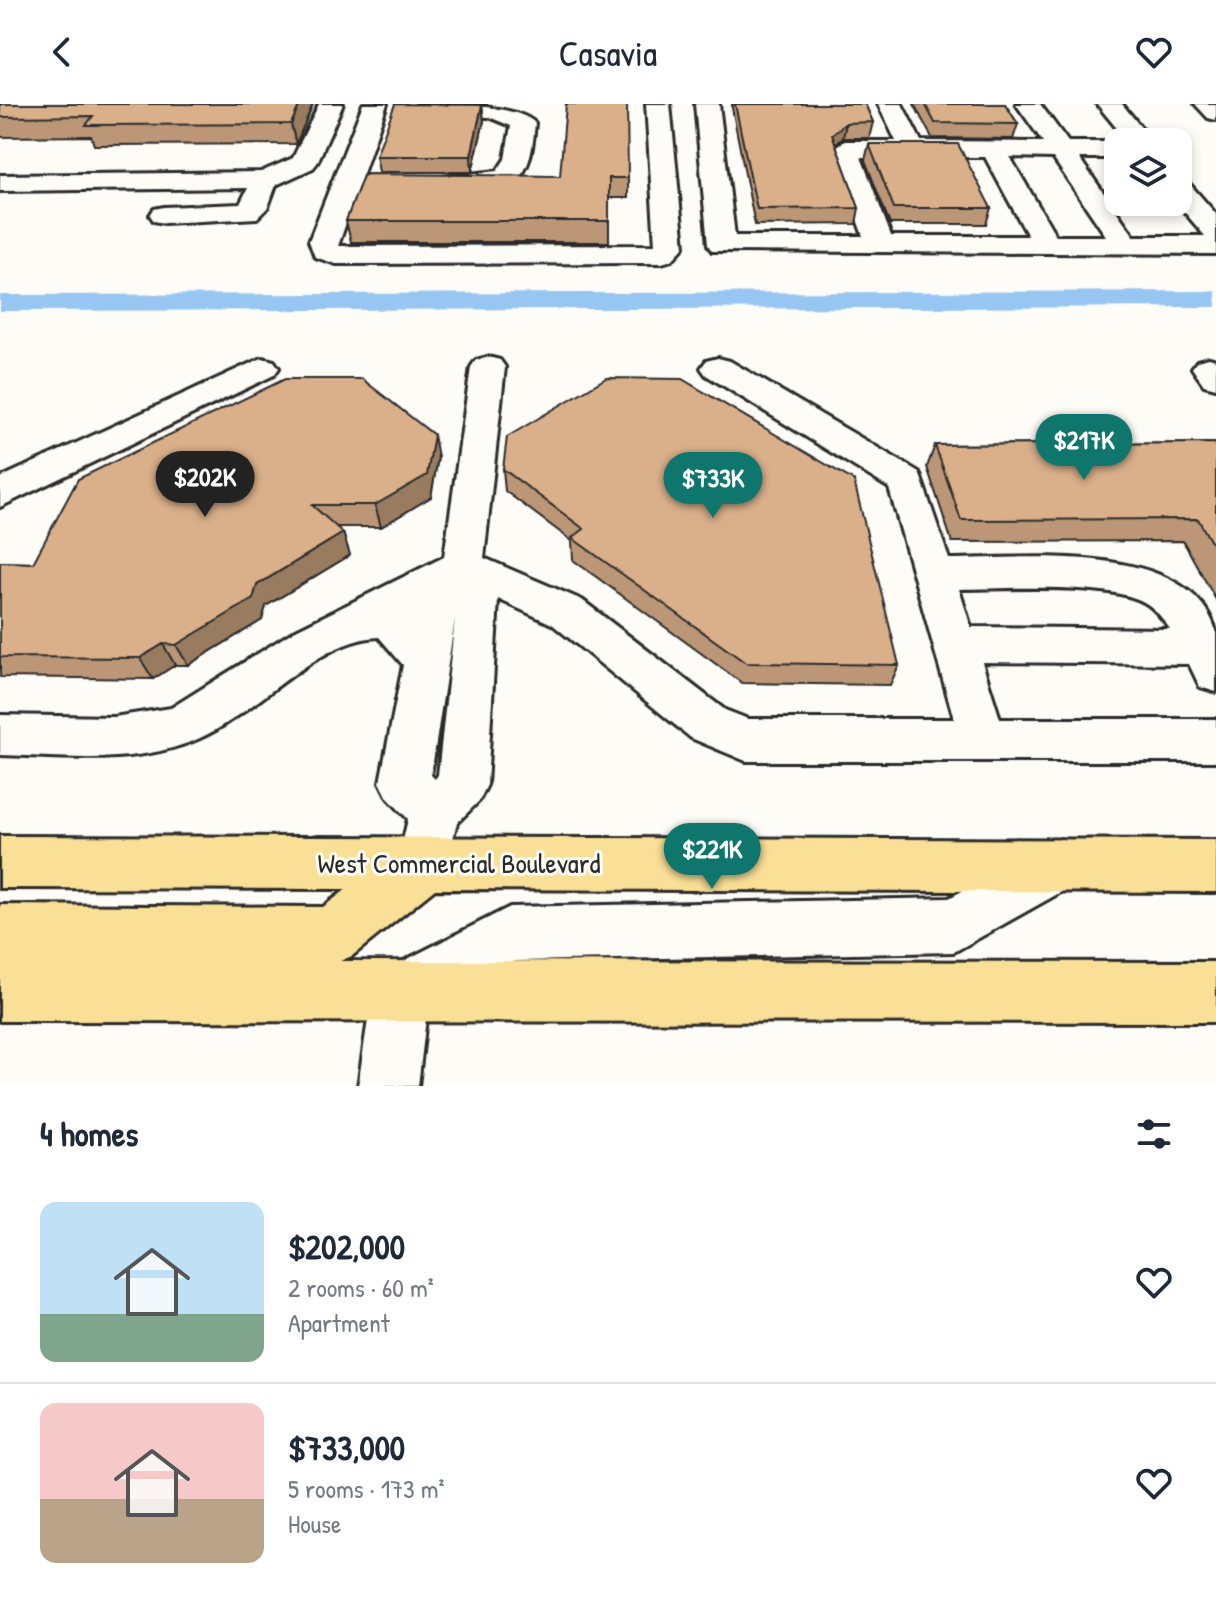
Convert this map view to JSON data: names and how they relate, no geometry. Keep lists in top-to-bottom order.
{
  "streets": {
    "highway": ["West Commercial Boulevard"]
  },
  "page": {
    "header": "Casavia",
    "price": [
      "$217K",
      "$202K",
      "$733K",
      "$221K"
    ],
    "heading": "4 homes",
    "list": [
      {
        "name": "$202,000",
        "note": "2 rooms · 60 m² · Apartment"
      },
      {
        "name": "$733,000",
        "note": "5 rooms · 173 m² · House"
      }
    ]
  }
}
